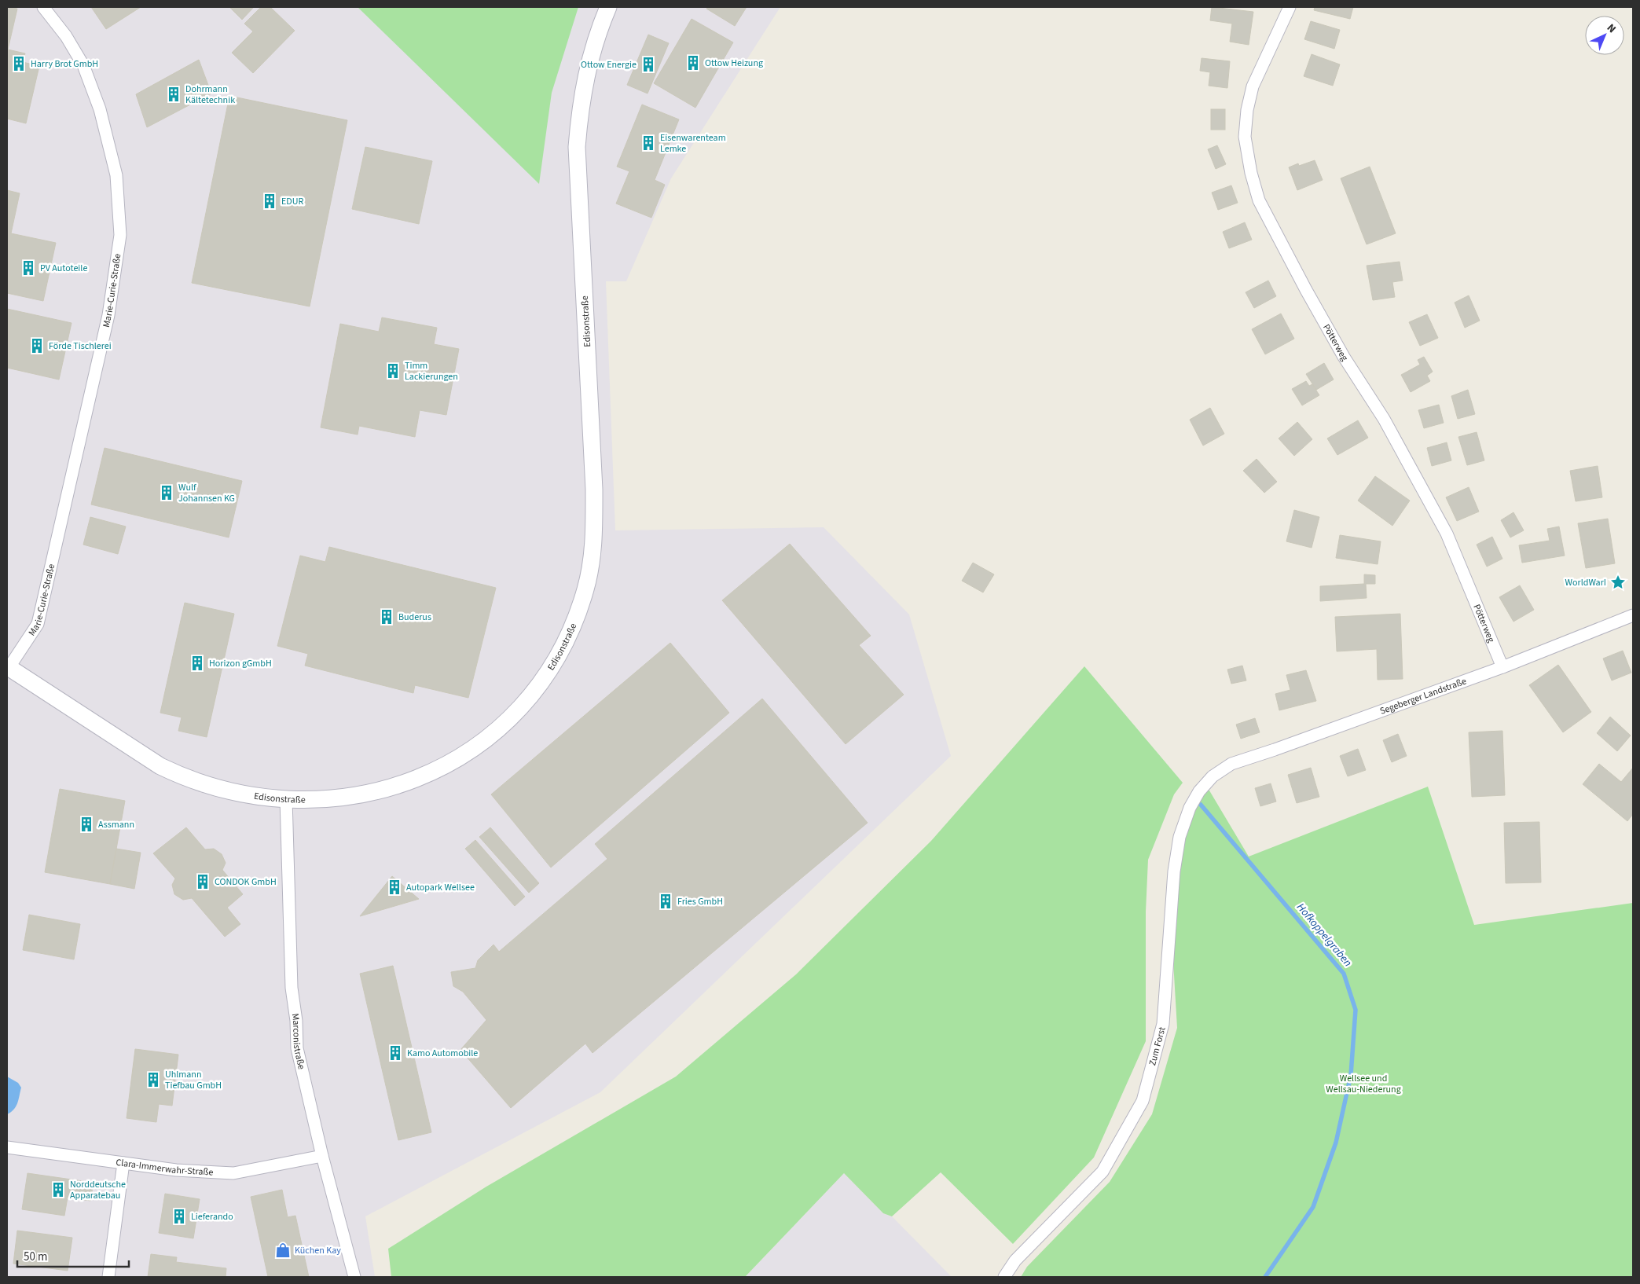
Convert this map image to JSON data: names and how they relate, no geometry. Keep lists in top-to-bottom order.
{
  "streets": {
    "street": [
      "Marie-Curie-Straße",
      "Edisonstraße",
      "Pötterweg",
      "Segeberger Landstraße",
      "Marconistraße",
      "Zum Forst",
      "Clara-Immerwahr-Straße"
    ]
  },
  "crossings": [
    ["Marie-Curie-Straße", "Edisonstraße"],
    ["Edisonstraße", "Marconistraße"],
    ["Pötterweg", "Segeberger Landstraße"],
    ["Segeberger Landstraße", "Zum Forst"],
    ["Marconistraße", "Clara-Immerwahr-Straße"]
  ],
  "water": ["Hofkoppelgraben"],
  "parks": ["Wellsee und Wellsau-Niederung"],
  "places": {
    "building": [
      "Ottow Heizung",
      "Harry Brot GmbH",
      "Ottow Energie",
      "Dohrmann Kältetechnik",
      "Eisenwarenteam Lemke",
      "EDUR",
      "PV Autoteile",
      "Förde Tischlerei",
      "Timm Lackierungen",
      "Wulf Johannsen KG",
      "Buderus",
      "Horizon gGmbH",
      "Assmann",
      "CONDOK GmbH",
      "Autopark Wellsee",
      "Fries GmbH",
      "Kamo Automobile",
      "Uhlmann Tiefbau GmbH",
      "Norddeutsche Apparatebau",
      "Lieferando"
    ],
    "place": ["WorldWarI"],
    "shop": ["Küchen Kay"]
  },
  "scale_bar": "50 m",
  "north": "top right"
}
